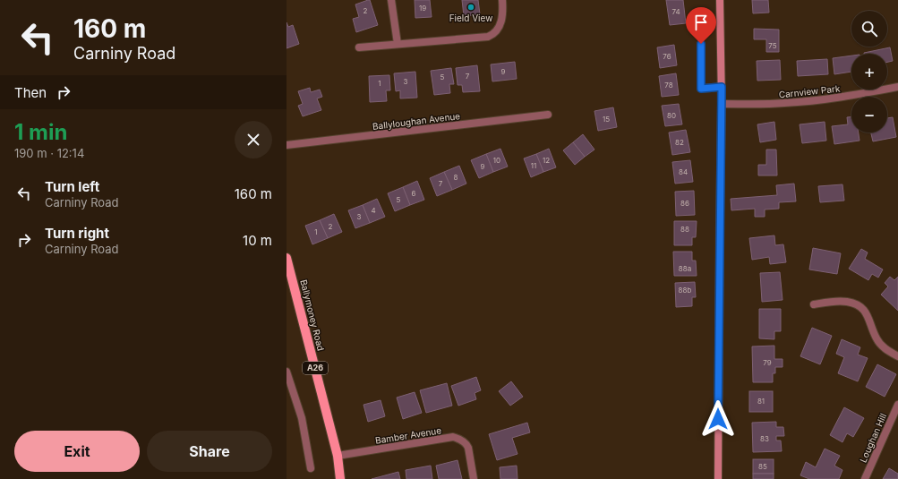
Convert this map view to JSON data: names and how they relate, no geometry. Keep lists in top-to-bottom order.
{
  "streets": {
    "main road": ["Ballymoney Road", "A26"],
    "street": [
      "Carnview Park",
      "Ballyloughan Avenue",
      "Bamber Avenue",
      "Loughan Hill"
    ]
  },
  "crossings": [
    ["Ballymoney Road", "Bamber Avenue"]
  ],
  "places": ["Field View"],
  "house_numbers": [
    "19",
    "2",
    "74",
    "75",
    "76",
    "9",
    "7",
    "5",
    "3",
    "1",
    "78",
    "80",
    "15",
    "82",
    "10",
    "12",
    "11",
    "9",
    "84",
    "8",
    "7",
    "6",
    "5",
    "86",
    "4",
    "3",
    "2",
    "88",
    "1",
    "88a",
    "88b",
    "79",
    "81",
    "83",
    "85"
  ],
  "page": {
    "turn": ["160 m", "Carniny Road"],
    "map_buttons": ["+", "−"],
    "then": "Then",
    "heading": ["1 min", "190 m · 12:14"],
    "list": [
      {
        "name": "Turn left",
        "note": "Carniny Road",
        "value": "160 m"
      },
      {
        "name": "Turn right",
        "note": "Carniny Road",
        "value": "10 m"
      }
    ],
    "buttons": ["Exit", "Share"]
  }
}
